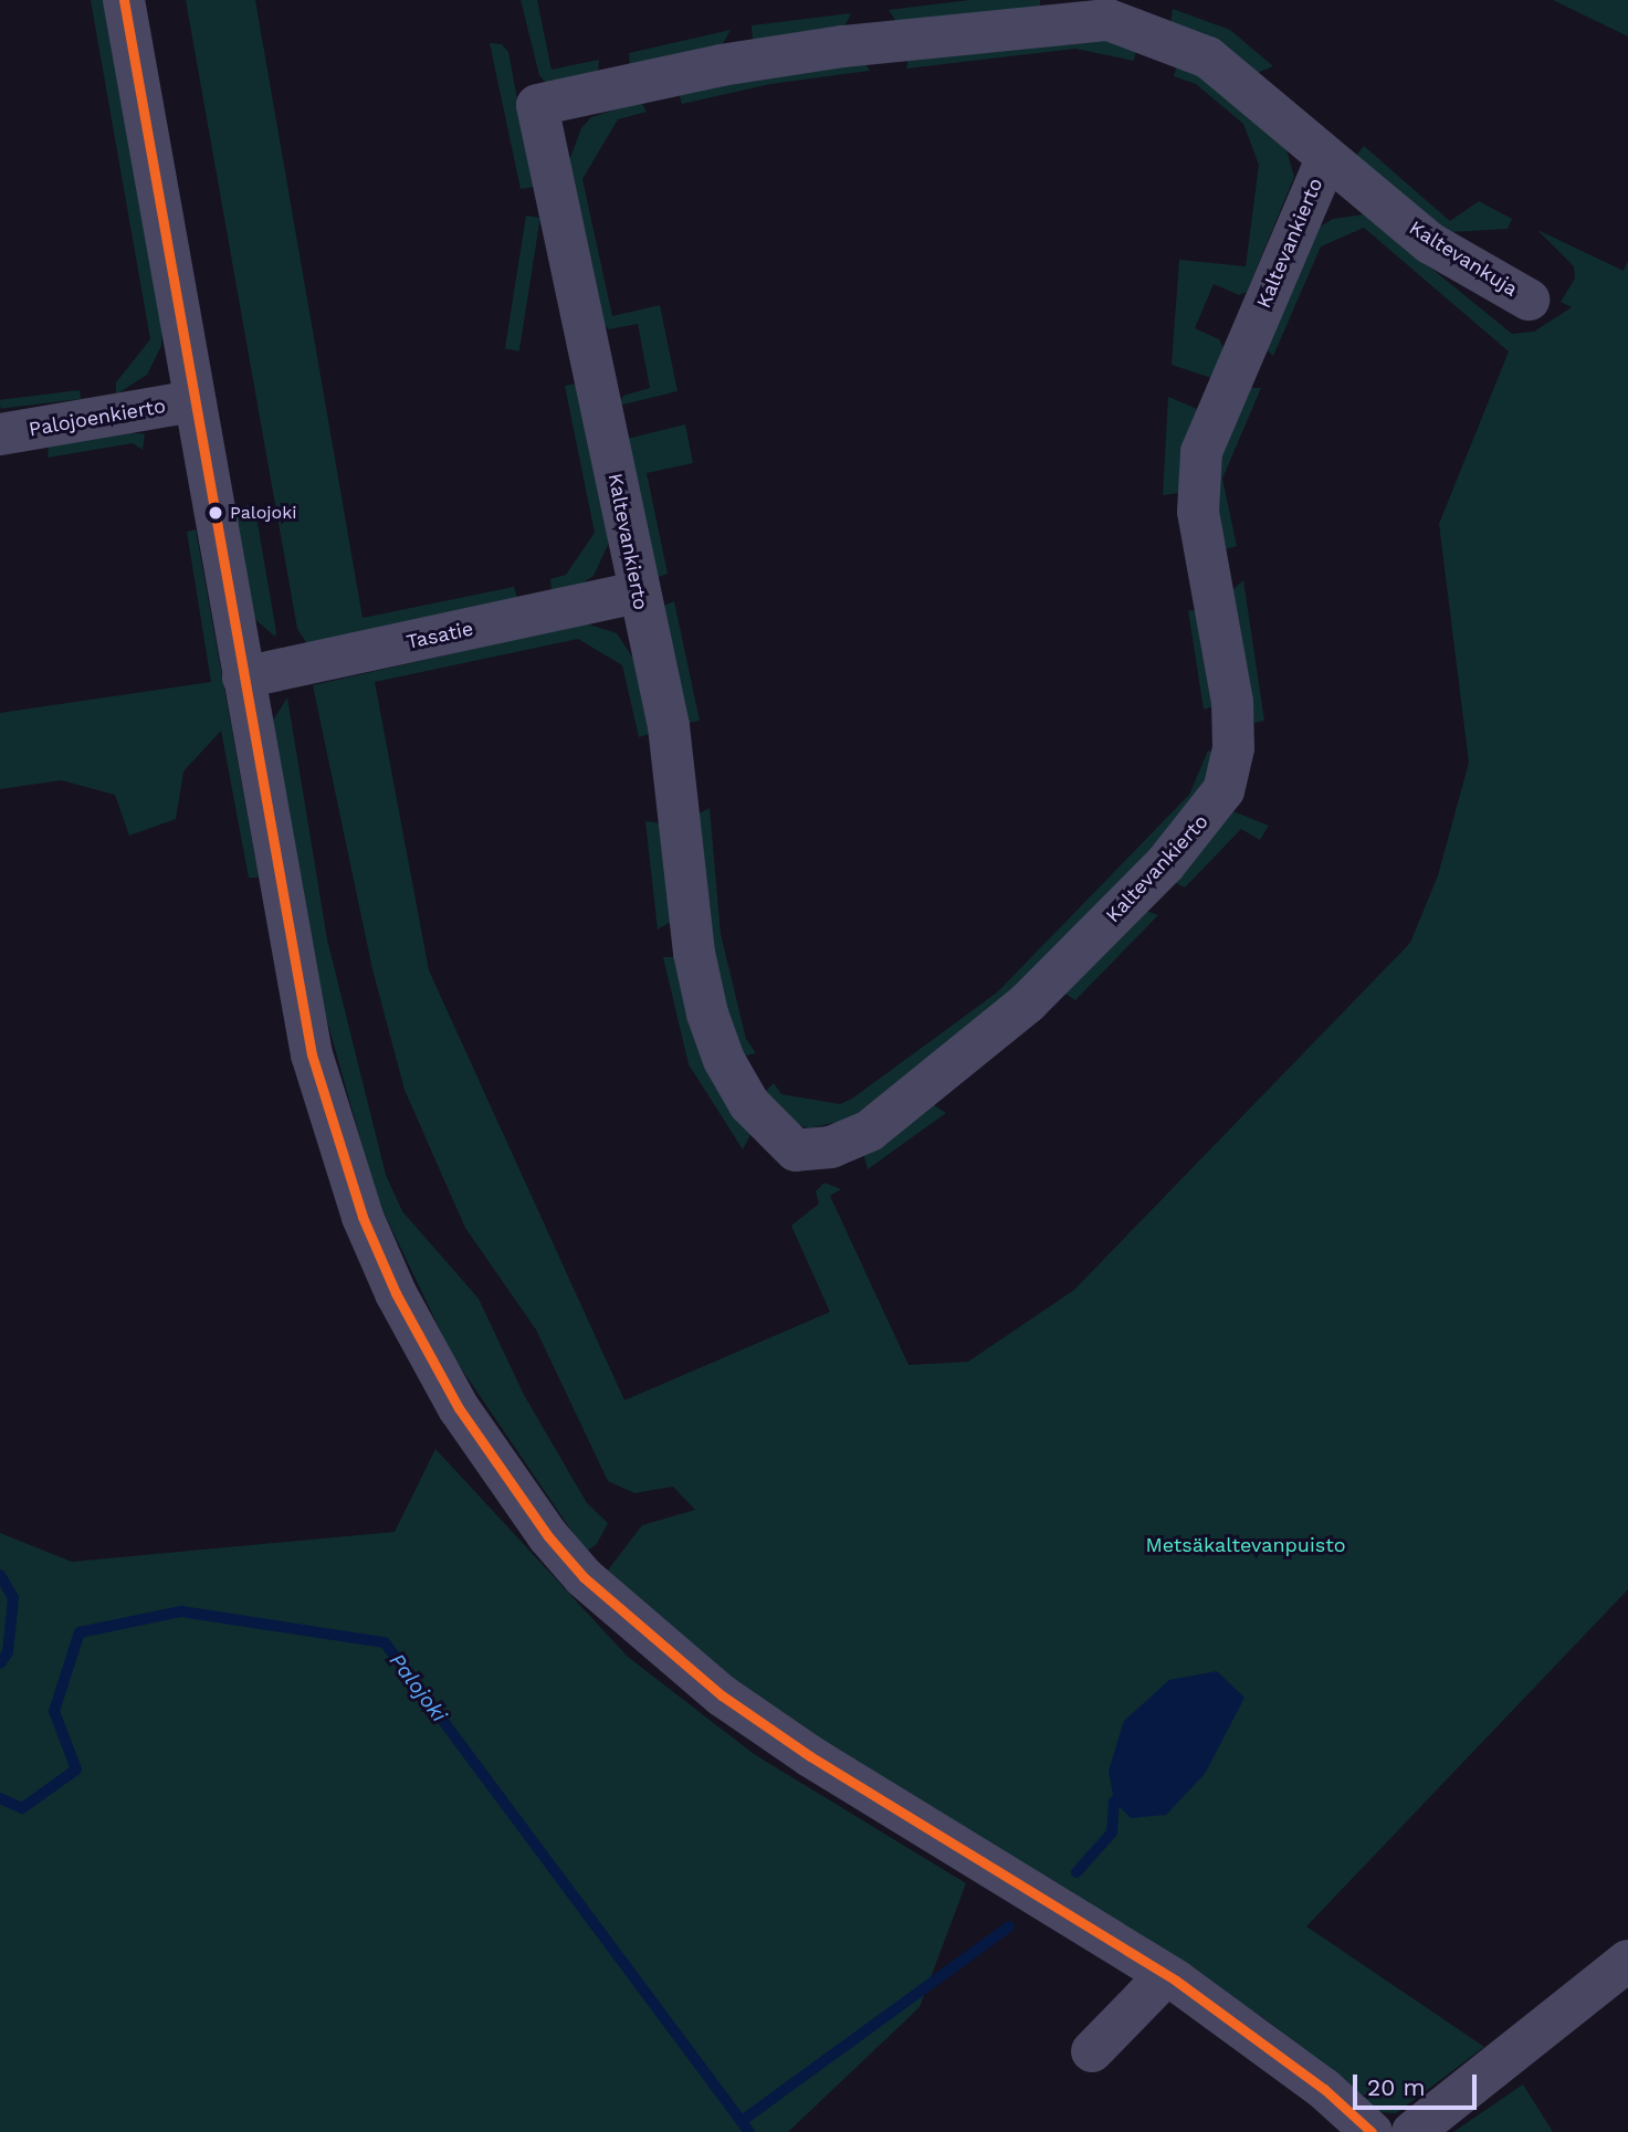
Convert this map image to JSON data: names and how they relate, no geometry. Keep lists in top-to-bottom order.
{
  "streets": {
    "street": [
      "Kaltevankierto",
      "Kaltevankuja",
      "Palojoenkierto",
      "Tasatie"
    ]
  },
  "crossings": [
    ["Kaltevankierto", "Kaltevankuja"],
    ["Kaltevankierto", "Tasatie"]
  ],
  "water": ["Palojoki"],
  "parks": ["Metsäkaltevanpuisto"],
  "places": ["Palojoki"],
  "scale_bar": "20 m"
}
